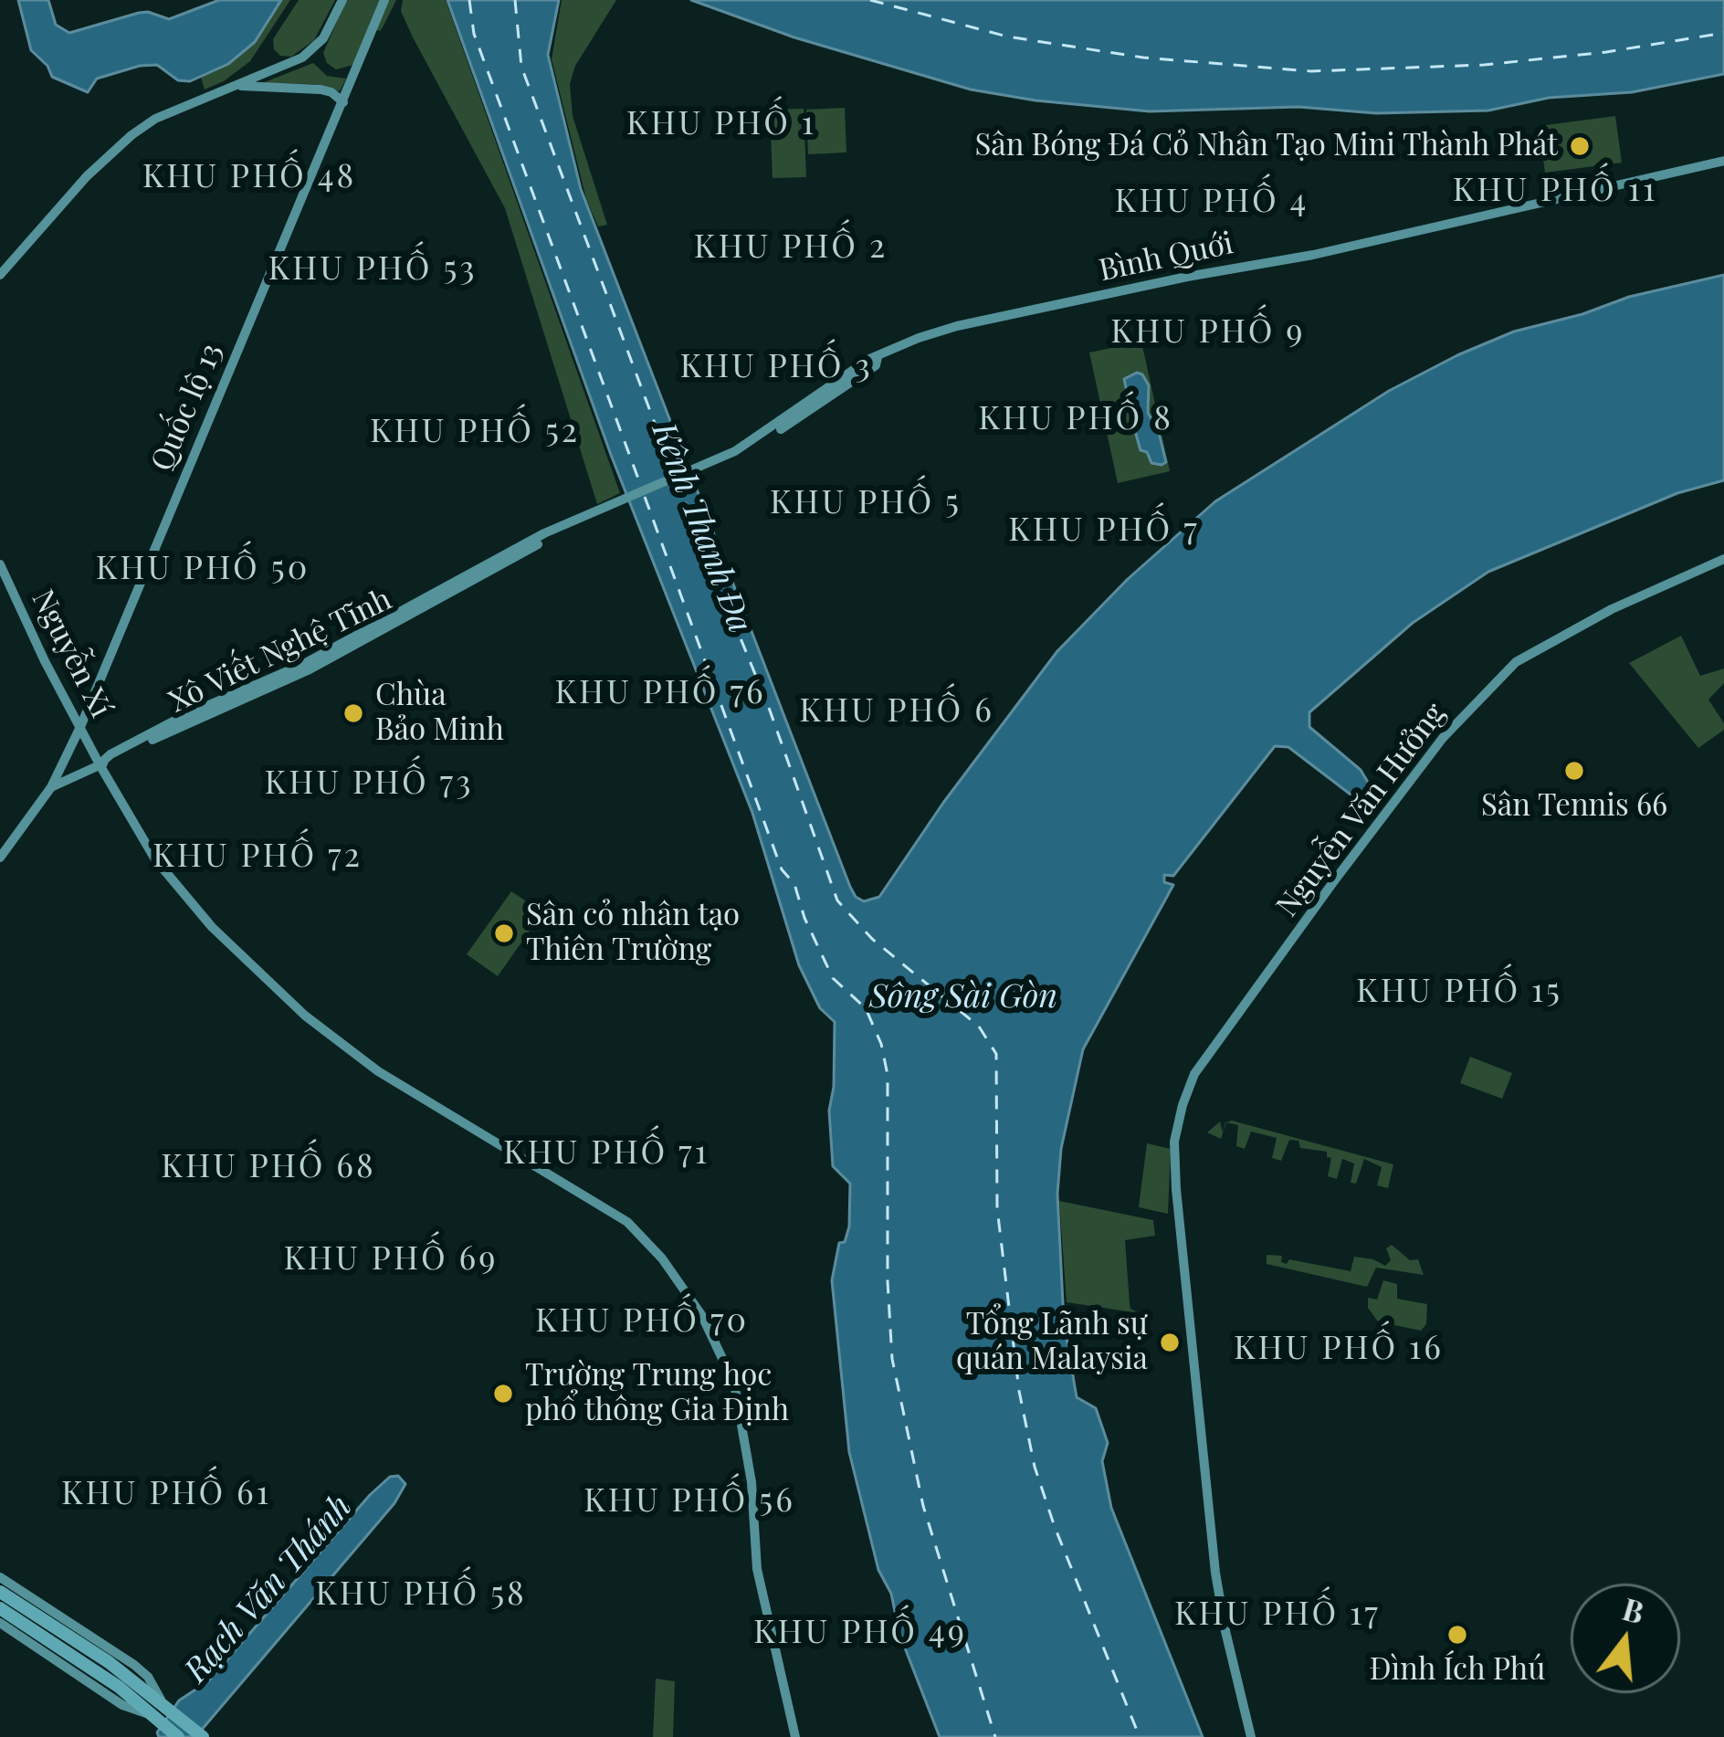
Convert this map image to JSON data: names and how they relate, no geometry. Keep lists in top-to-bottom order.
{
  "streets": {
    "main road": [
      "Bình Quới",
      "Quốc lộ 13",
      "Xô Viết Nghệ Tĩnh",
      "Nguyễn Xí",
      "Nguyễn Văn Hưởng"
    ]
  },
  "crossings": [
    ["Bình Quới", "Xô Viết Nghệ Tĩnh"],
    ["Quốc lộ 13", "Xô Viết Nghệ Tĩnh"],
    ["Quốc lộ 13", "Nguyễn Xí"],
    ["Xô Viết Nghệ Tĩnh", "Nguyễn Xí"]
  ],
  "districts": [
    "KHU PHỐ 1",
    "KHU PHỐ 48",
    "KHU PHỐ 11",
    "KHU PHỐ 4",
    "KHU PHỐ 2",
    "KHU PHỐ 53",
    "KHU PHỐ 9",
    "KHU PHỐ 3",
    "KHU PHỐ 8",
    "KHU PHỐ 52",
    "KHU PHỐ 5",
    "KHU PHỐ 7",
    "KHU PHỐ 50",
    "KHU PHỐ 76",
    "KHU PHỐ 6",
    "KHU PHỐ 73",
    "KHU PHỐ 72",
    "KHU PHỐ 15",
    "KHU PHỐ 71",
    "KHU PHỐ 68",
    "KHU PHỐ 69",
    "KHU PHỐ 70",
    "KHU PHỐ 16",
    "KHU PHỐ 61",
    "KHU PHỐ 56",
    "KHU PHỐ 58",
    "KHU PHỐ 17",
    "KHU PHỐ 49"
  ],
  "water": ["Kênh Thanh Đa", "Sông Sài Gòn", "Rạch Văn Thánh"],
  "places": [
    "Sân Bóng Đá Cỏ Nhân Tạo Mini Thành Phát",
    "Chùa Bảo Minh",
    "Sân Tennis 66",
    "Sân cỏ nhân tạo Thiên Trường",
    "Tổng Lãnh sự quán Malaysia",
    "Trường Trung học phổ thông Gia Định",
    "Đình Ích Phú"
  ],
  "north": "top"
}
